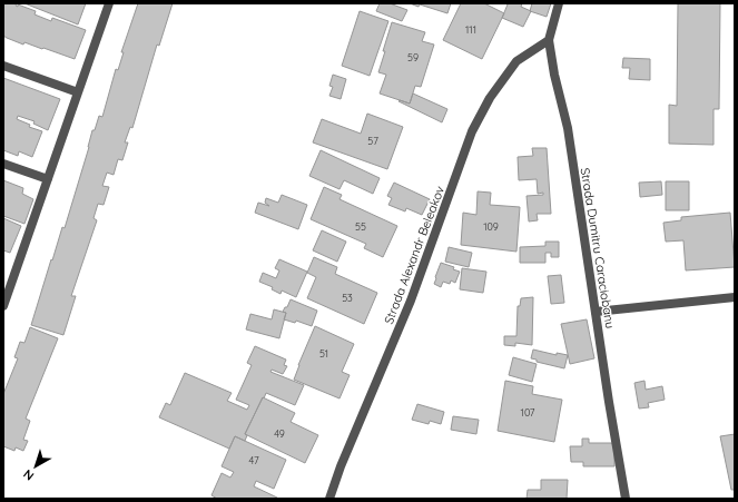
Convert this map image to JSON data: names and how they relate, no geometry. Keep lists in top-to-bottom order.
{
  "streets": {
    "street": ["Strada Dumitru Caraciobanu", "Strada Alexandr Beleakov"]
  },
  "crossings": [
    ["Strada Dumitru Caraciobanu", "Strada Alexandr Beleakov"]
  ],
  "house_numbers": [
    "111",
    "59",
    "57",
    "55",
    "109",
    "53",
    "51",
    "107",
    "49",
    "47"
  ],
  "north": "bottom left"
}
